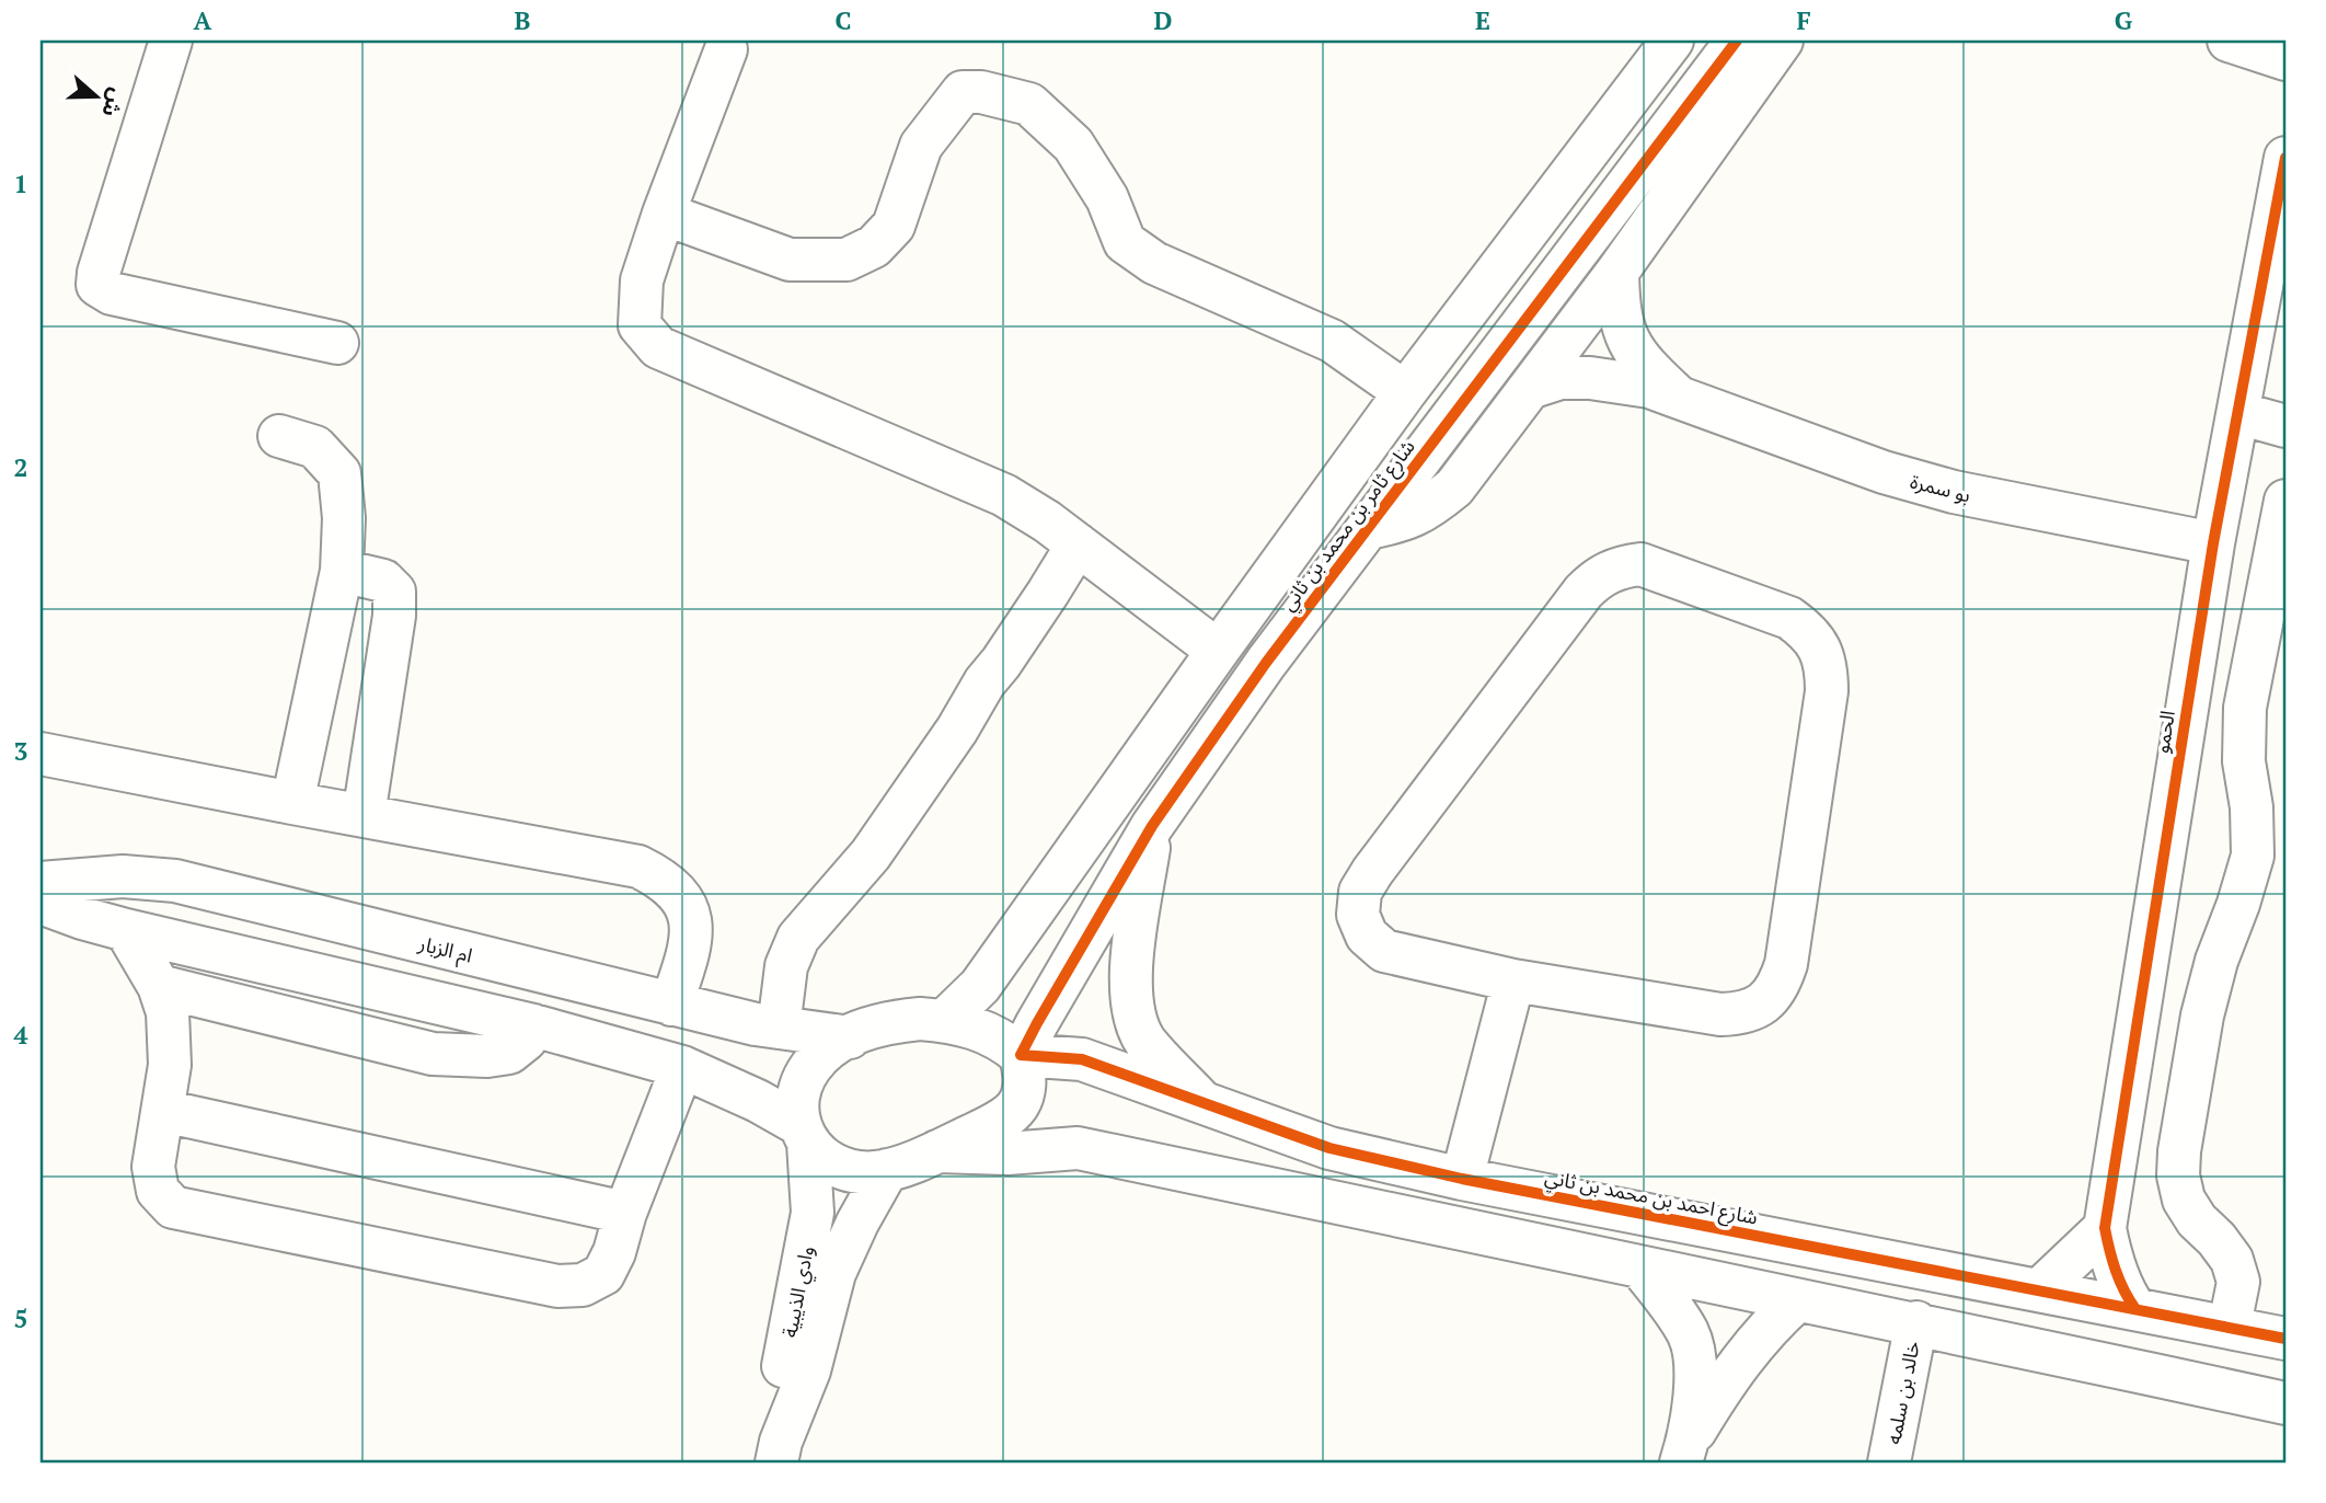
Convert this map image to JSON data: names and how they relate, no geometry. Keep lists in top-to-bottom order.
{
  "streets": {
    "street": [
      "بو سمرة",
      "شارع ثامر بن محمد بن ثاني",
      "الحمو",
      "ام الزبار",
      "شارع احمد بن محمد بن ثاني",
      "وادي الذيبية",
      "خالد بن سلمه"
    ]
  },
  "crossings": [
    ["بو سمرة", "الحمو"],
    ["شارع ثامر بن محمد بن ثاني", "ام الزبار"],
    ["شارع ثامر بن محمد بن ثاني", "شارع احمد بن محمد بن ثاني"],
    ["شارع ثامر بن محمد بن ثاني", "وادي الذيبية"],
    ["الحمو", "شارع احمد بن محمد بن ثاني"],
    ["ام الزبار", "شارع احمد بن محمد بن ثاني"],
    ["ام الزبار", "وادي الذيبية"],
    ["شارع احمد بن محمد بن ثاني", "وادي الذيبية"]
  ],
  "north": "right",
  "grid": {
    "columns": [
      "A",
      "B",
      "C",
      "D",
      "E",
      "F",
      "G"
    ],
    "rows": [
      "1",
      "2",
      "3",
      "4",
      "5"
    ]
  }
}
